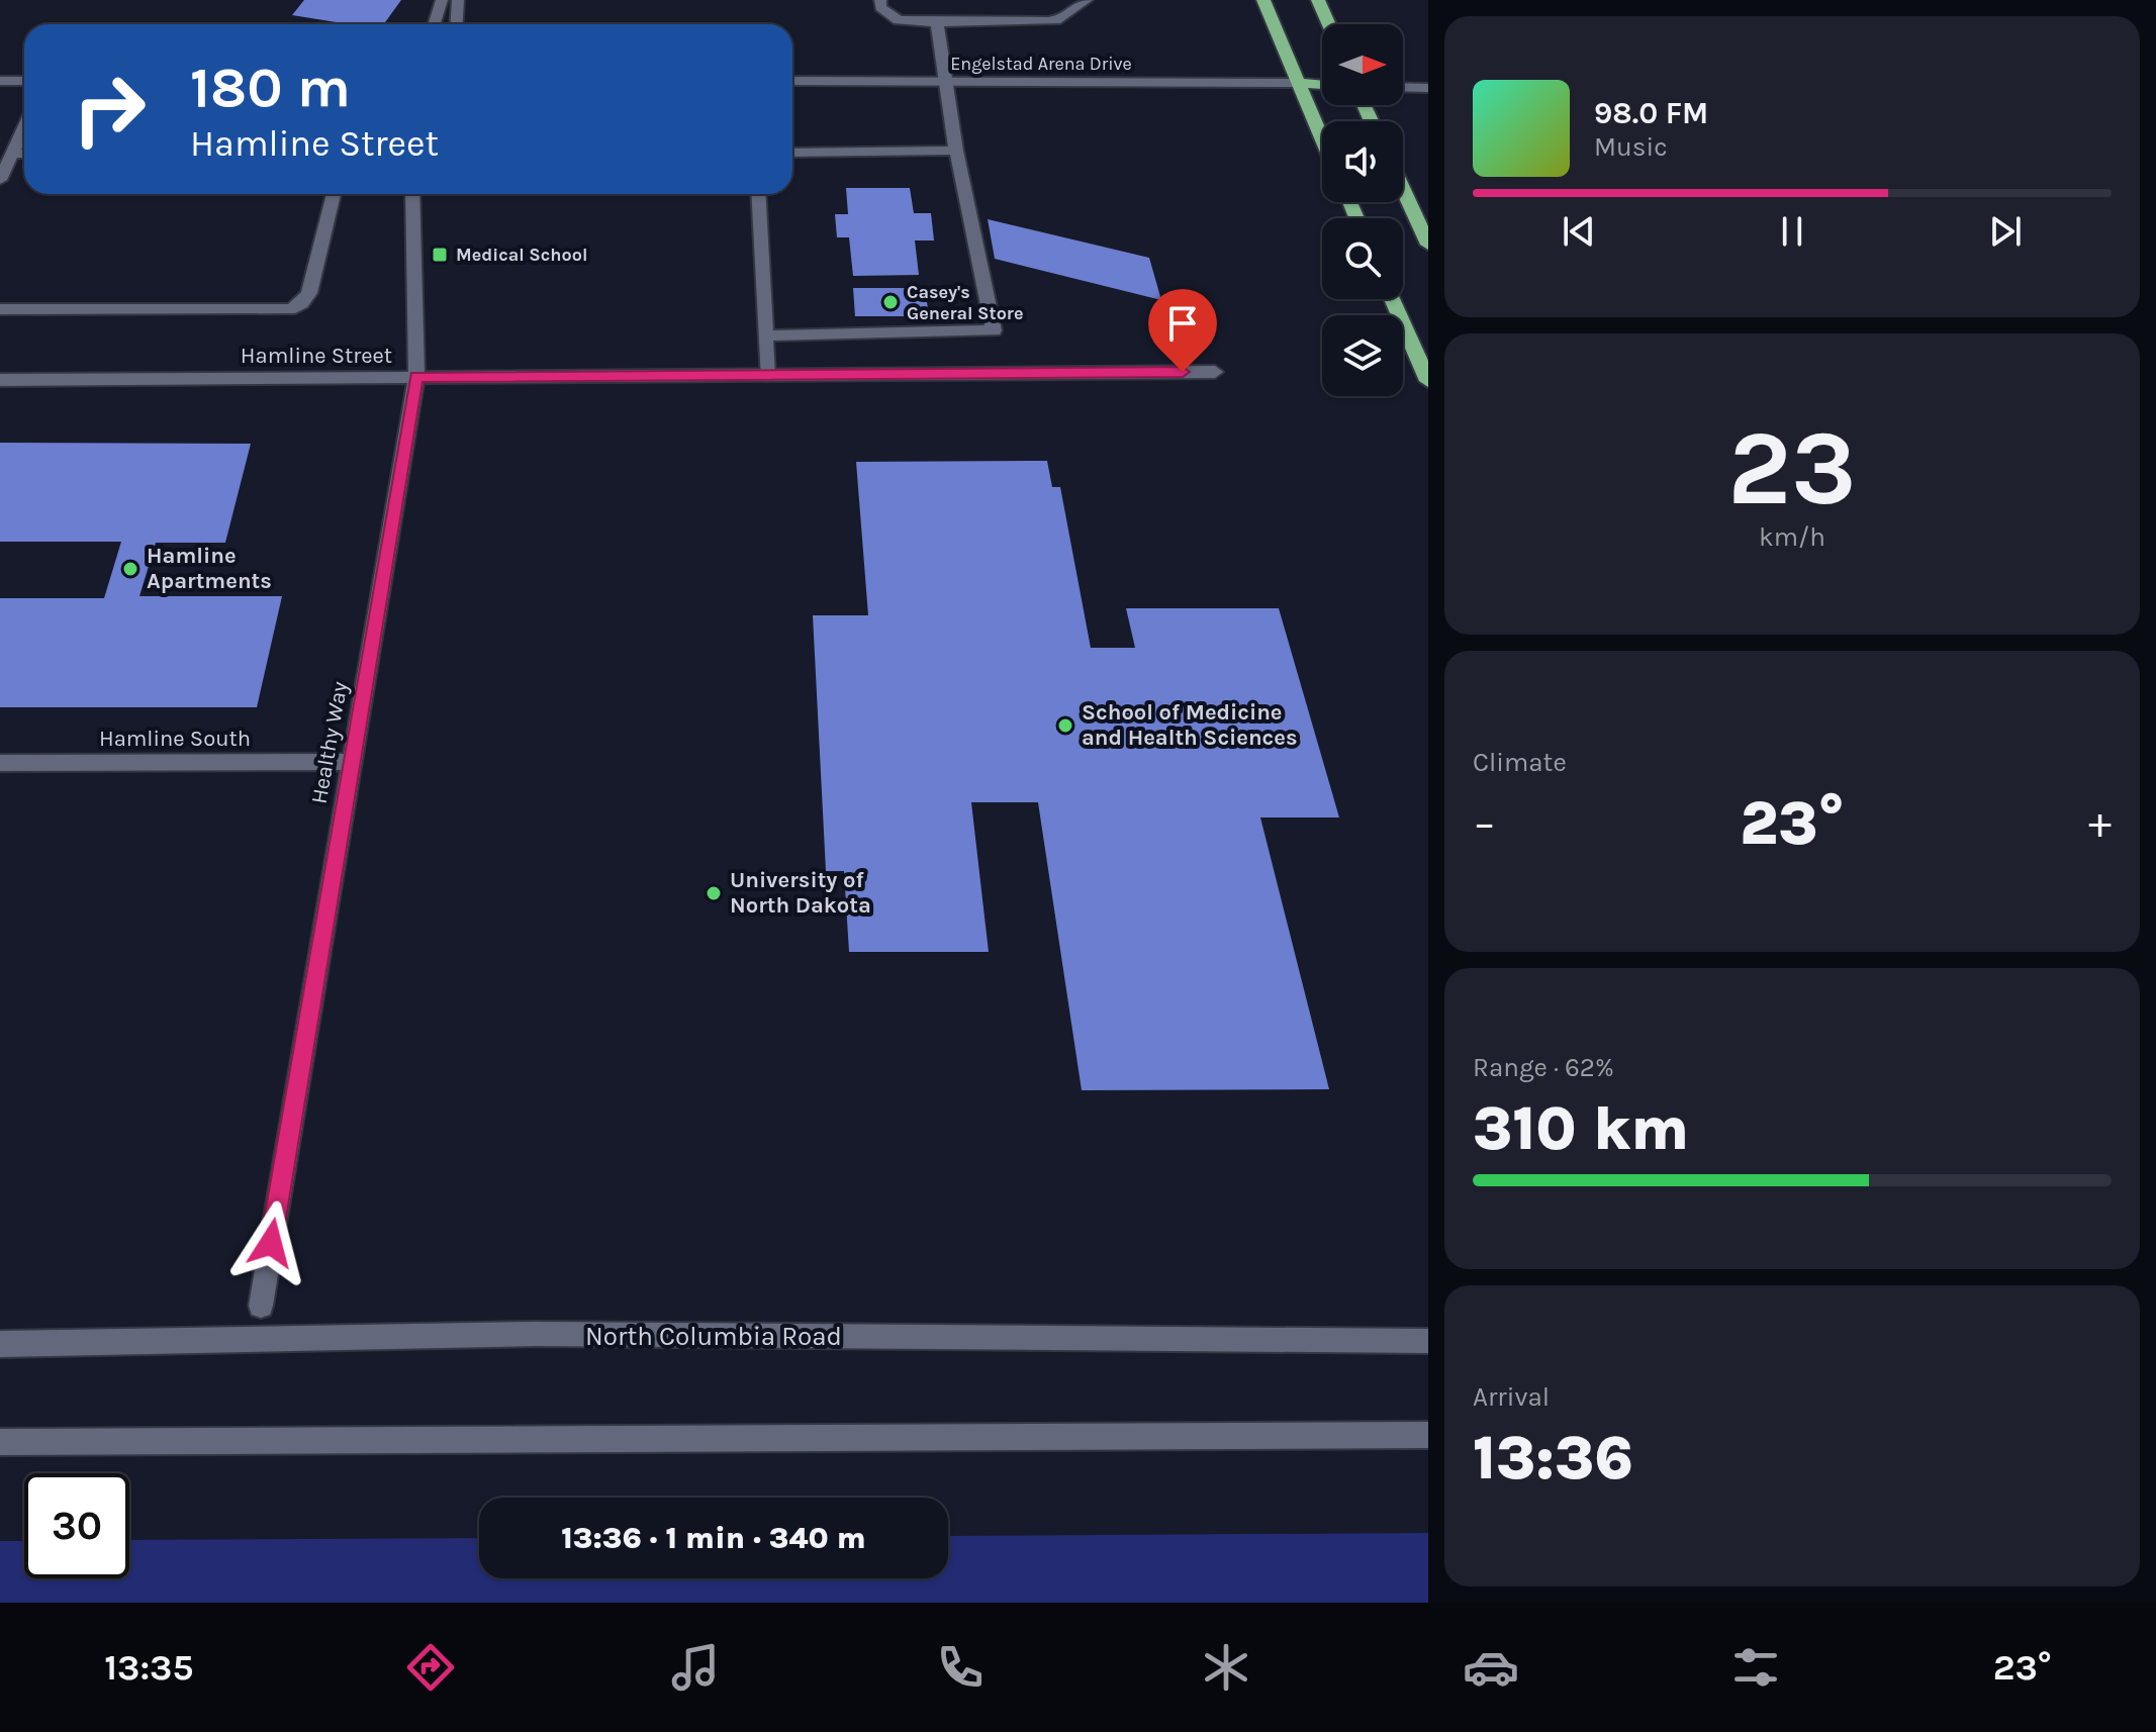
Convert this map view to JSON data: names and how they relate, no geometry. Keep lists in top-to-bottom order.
{
  "streets": {
    "street": [
      "Engelstad Arena Drive",
      "Hamline Street",
      "Hamline South",
      "Healthy Way",
      "North Columbia Road"
    ]
  },
  "crossings": [
    ["Hamline Street", "Healthy Way"],
    ["Hamline South", "Healthy Way"]
  ],
  "places": {
    "transit": ["Medical School"],
    "other": [
      "Casey's General Store",
      "Hamline Apartments",
      "School of Medicine and Health Sciences",
      "University of North Dakota"
    ]
  },
  "north": "right",
  "page": {
    "turn": ["180 m", "Hamline Street"],
    "song": ["98.0 FM", "Music"],
    "tile": [
      ["23", "km/h"],
      "Climate",
      ["Range · 62%", "310 km"],
      ["Arrival", "13:36"]
    ],
    "heat": ["−", "23°", "+"],
    "limit": "30",
    "trip": "13:36 · 1 min · 340 m",
    "tabs": ["13:35", "23°"]
  }
}
